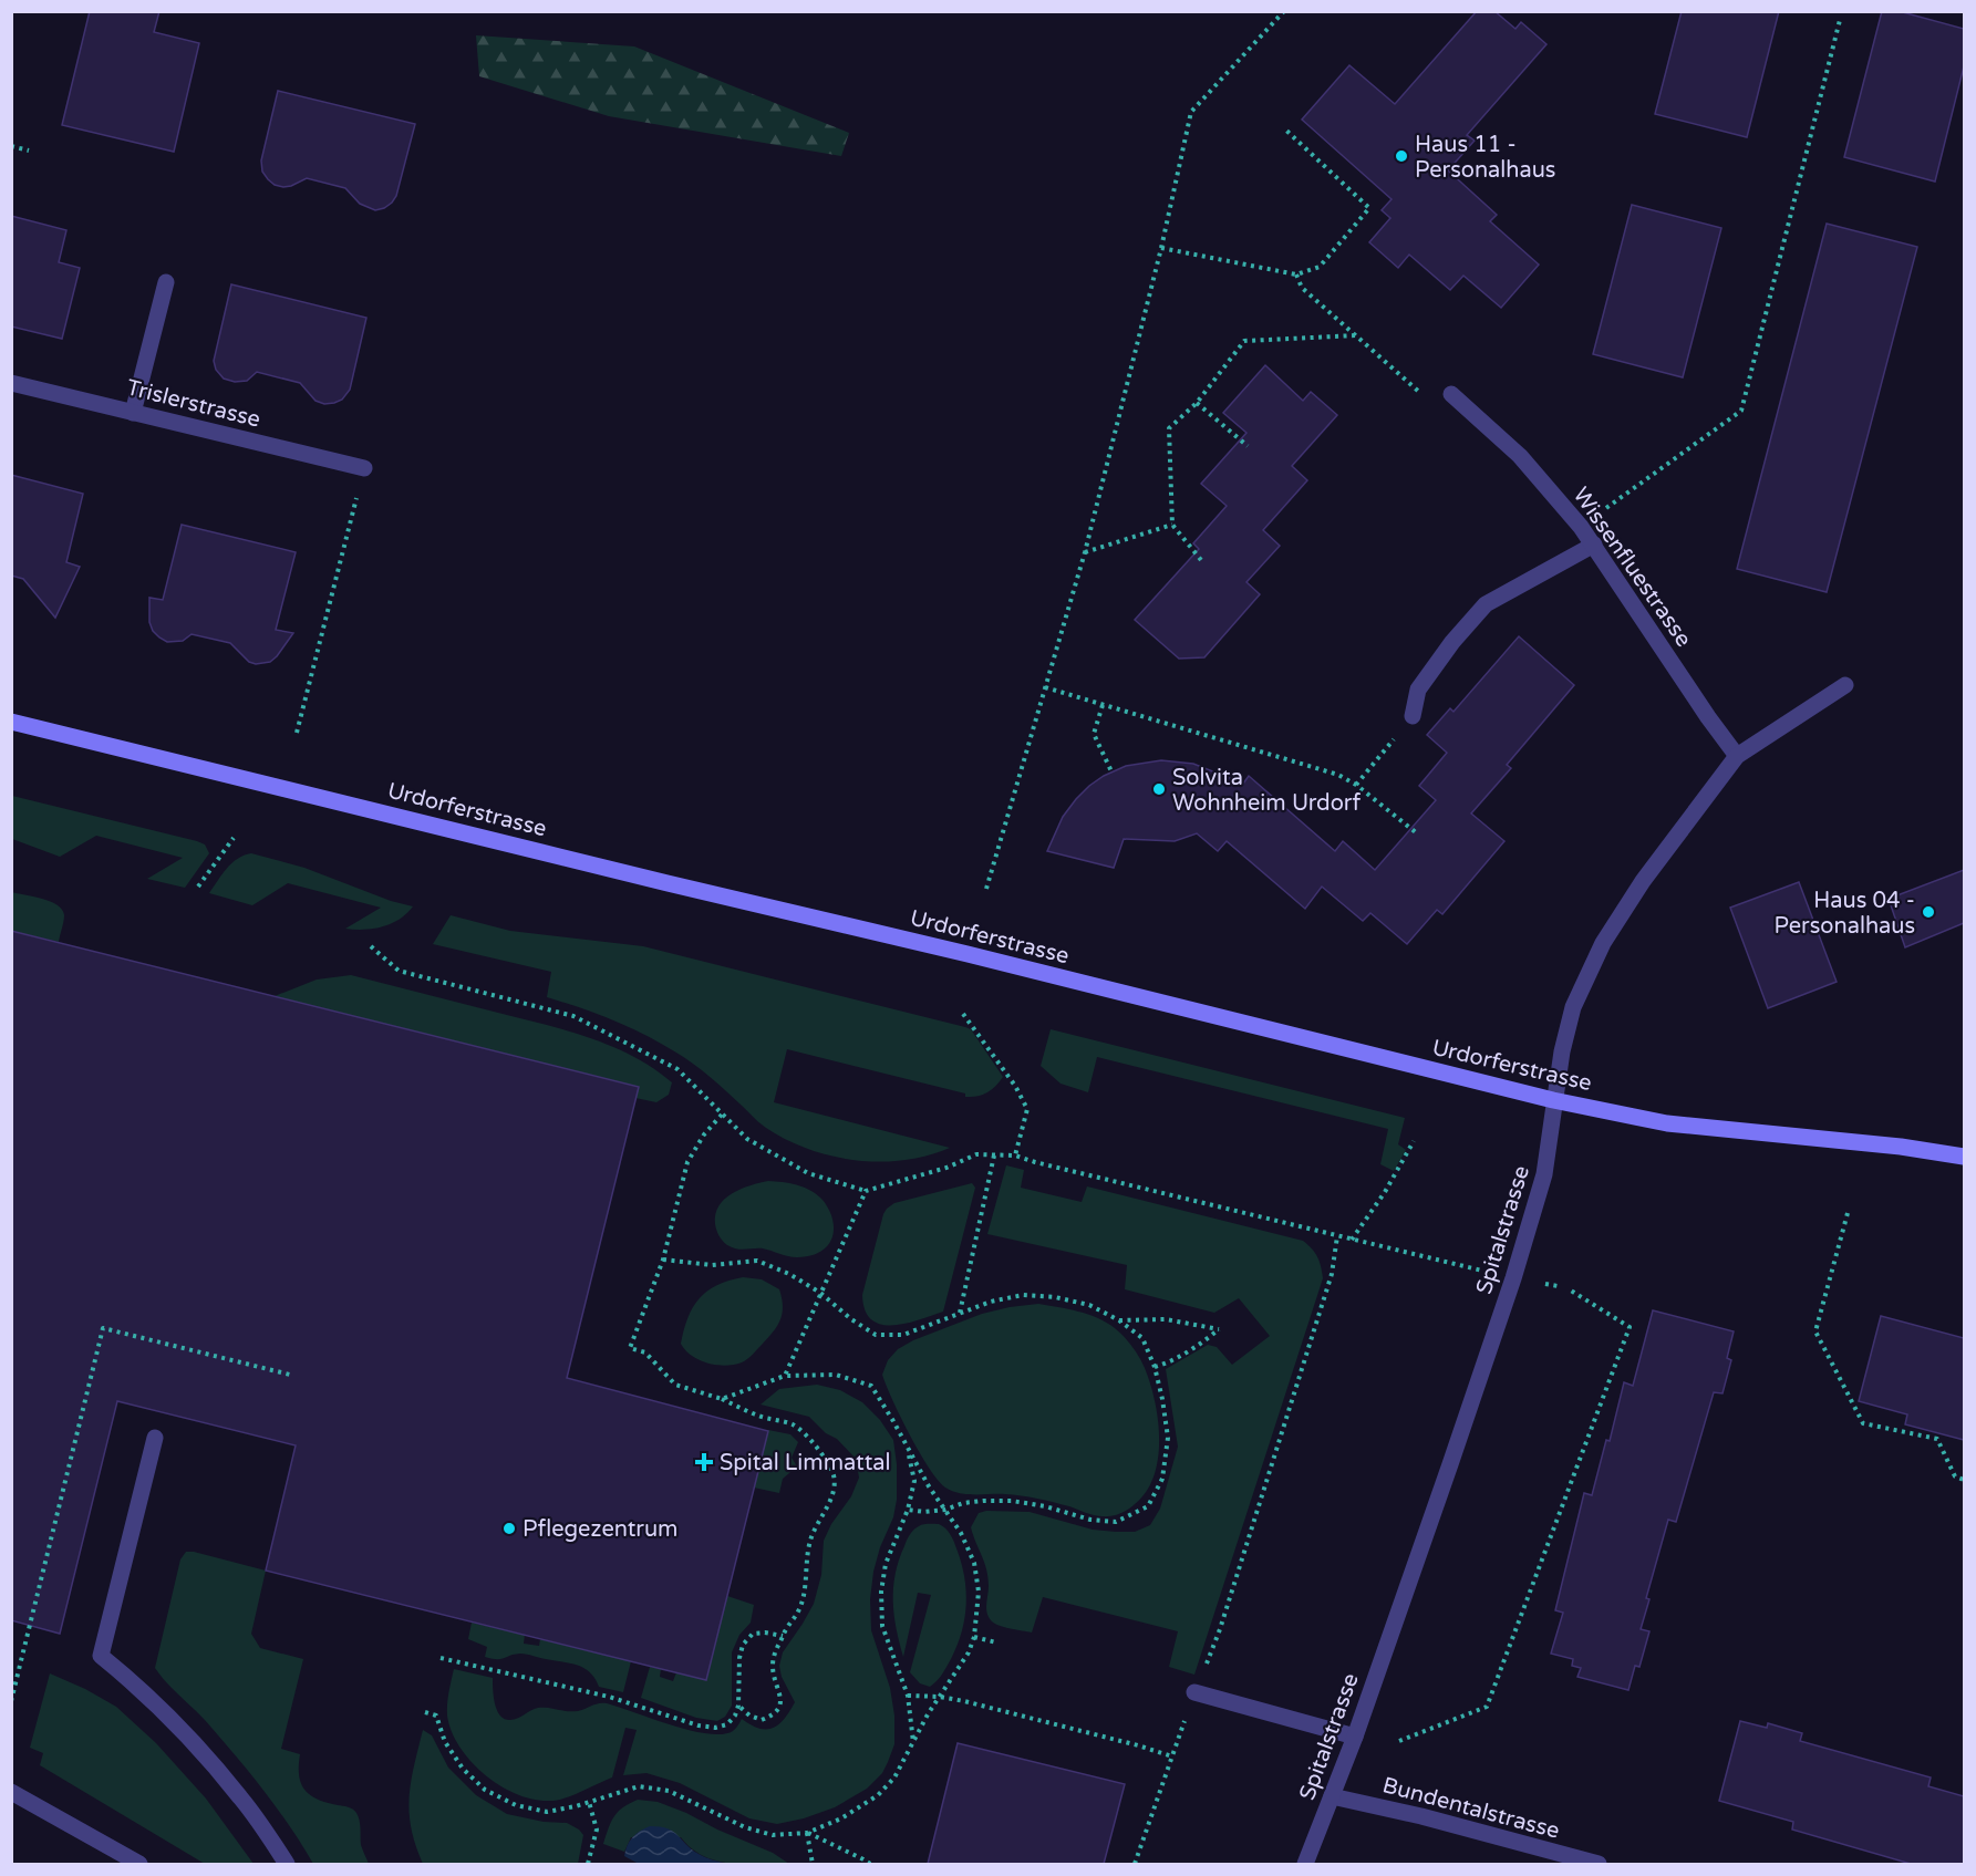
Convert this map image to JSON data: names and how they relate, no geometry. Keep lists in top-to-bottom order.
{
  "streets": {
    "main road": ["Urdorferstrasse"],
    "street": [
      "Trislerstrasse",
      "Wissenfluestrasse",
      "Spitalstrasse",
      "Bundentalstrasse"
    ]
  },
  "crossings": [
    ["Wissenfluestrasse", "Spitalstrasse"],
    ["Urdorferstrasse", "Spitalstrasse"],
    ["Spitalstrasse", "Bundentalstrasse"]
  ],
  "places": {
    "other": [
      "Haus 11 - Personalhaus",
      "Solvita Wohnheim Urdorf",
      "Haus 04 - Personalhaus",
      "Pflegezentrum"
    ],
    "health": ["Spital Limmattal"]
  }
}
